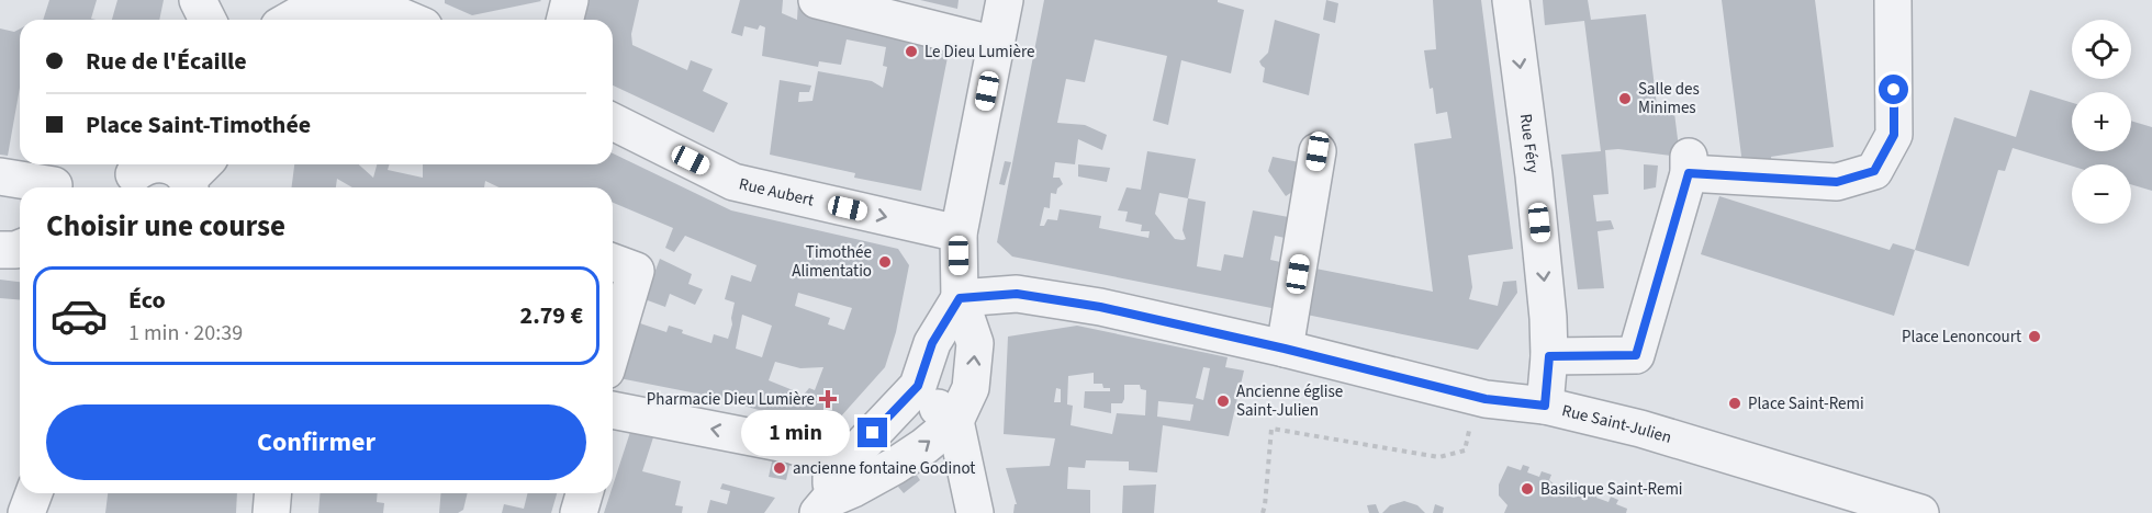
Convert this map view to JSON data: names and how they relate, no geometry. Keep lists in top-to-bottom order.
{
  "streets": {
    "street": ["Rue Féry", "Rue Aubert", "Rue Saint-Julien"]
  },
  "crossings": [
    ["Rue Féry", "Rue Saint-Julien"]
  ],
  "places": {
    "other": [
      "Le Dieu Lumière",
      "Salle des Minimes",
      "Timothée Alimentatio",
      "Place Lenoncourt",
      "Ancienne église Saint-Julien",
      "Place Saint-Remi",
      "ancienne fontaine Godinot",
      "Basilique Saint-Remi"
    ],
    "health": ["Pharmacie Dieu Lumière"]
  },
  "page": {
    "map_buttons": ["+", "−"],
    "banner": ["Rue de l'Écaille", "Place Saint-Timothée"],
    "heading": "Choisir une course",
    "list": [
      {
        "name": "Éco",
        "note": "1 min · 20:39",
        "value": "2.79 €"
      }
    ],
    "buttons": "Confirmer",
    "bubble": "1 min"
  }
}
